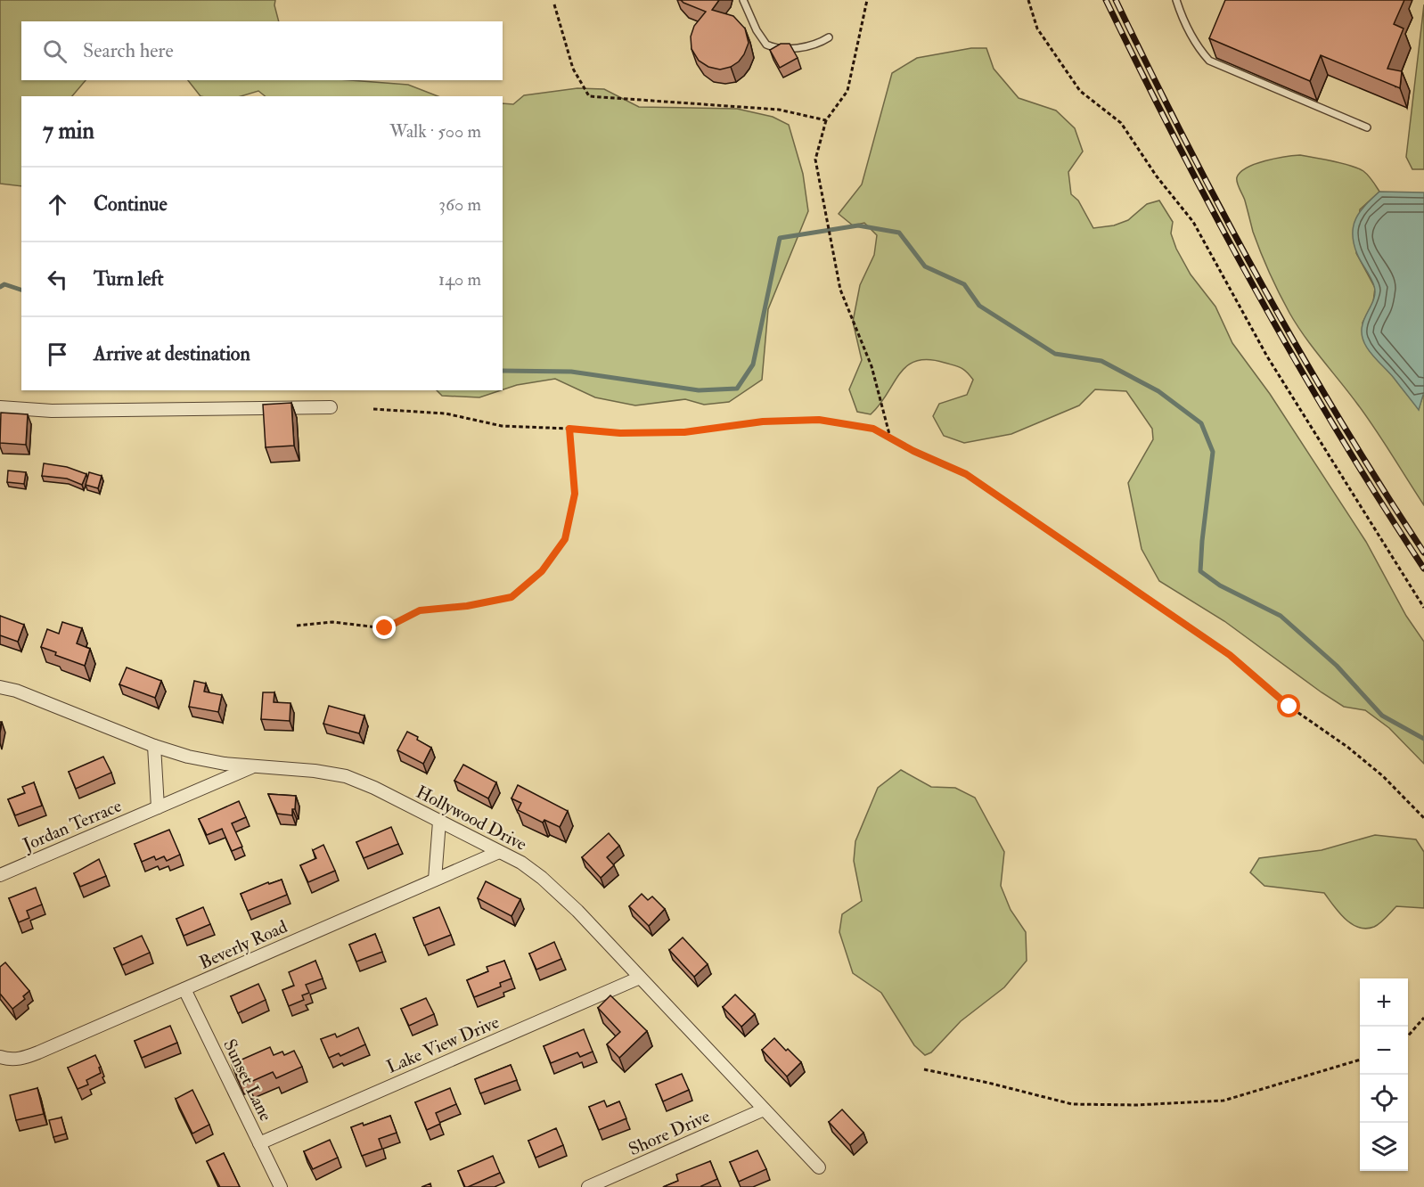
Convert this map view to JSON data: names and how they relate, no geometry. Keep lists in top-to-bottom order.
{
  "streets": {
    "street": [
      "Hollywood Drive",
      "Jordan Terrace",
      "Beverly Road",
      "Lake View Drive",
      "Sunset Lane",
      "Shore Drive"
    ]
  },
  "crossings": [
    ["Hollywood Drive", "Jordan Terrace"],
    ["Hollywood Drive", "Beverly Road"],
    ["Hollywood Drive", "Lake View Drive"],
    ["Hollywood Drive", "Shore Drive"],
    ["Beverly Road", "Sunset Lane"],
    ["Lake View Drive", "Sunset Lane"]
  ],
  "page": {
    "search": "Search here",
    "heading": ["7 min", "Walk · 500 m"],
    "list": [
      ["Continue", "360 m"],
      ["Turn left", "140 m"],
      "Arrive at destination"
    ],
    "map_buttons": ["+", "−"]
  }
}
